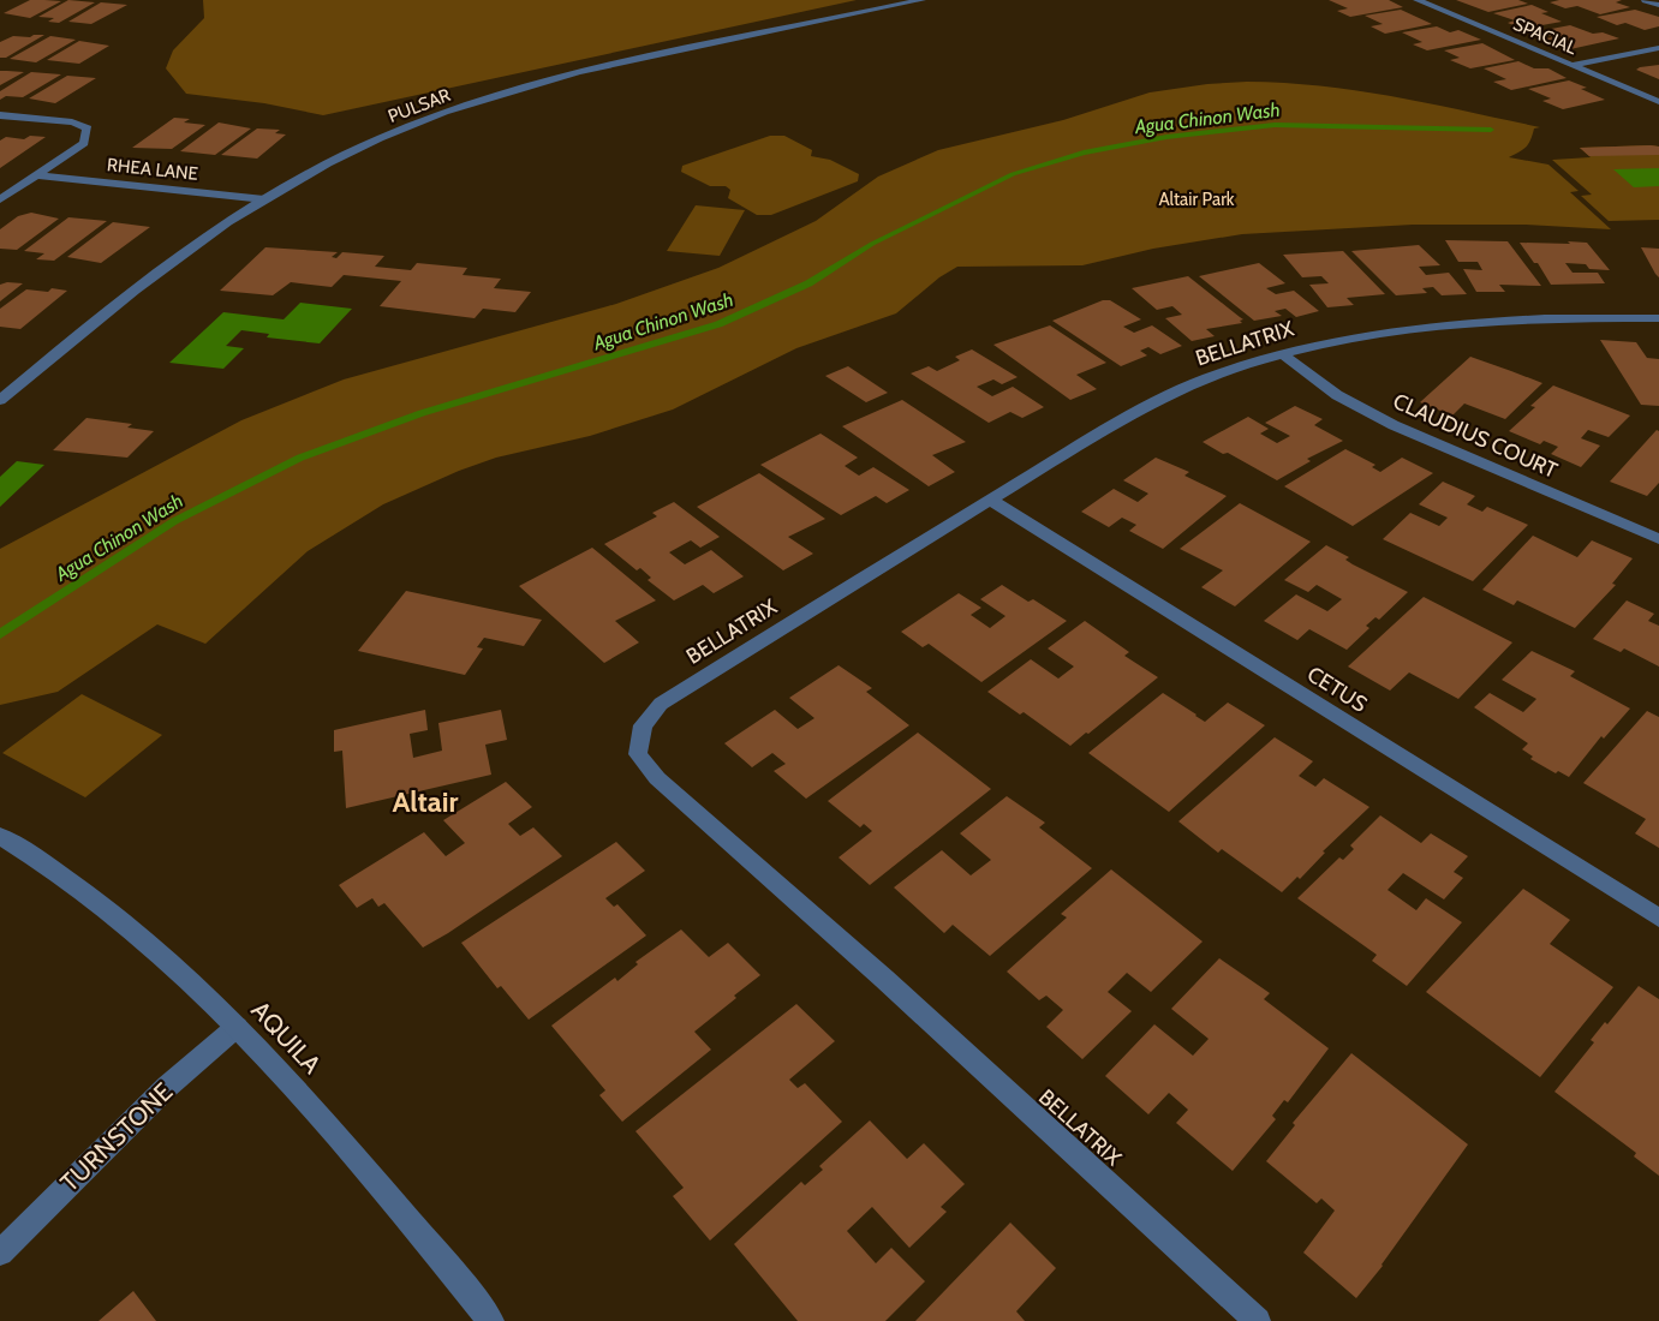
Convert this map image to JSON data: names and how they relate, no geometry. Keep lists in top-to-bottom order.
{
  "streets": {
    "street": [
      "SPACIAL",
      "PULSAR",
      "RHEA LANE",
      "BELLATRIX",
      "CLAUDIUS COURT",
      "CETUS",
      "AQUILA",
      "TURNSTONE"
    ]
  },
  "crossings": [
    ["PULSAR", "RHEA LANE"],
    ["BELLATRIX", "CLAUDIUS COURT"],
    ["BELLATRIX", "CETUS"],
    ["AQUILA", "TURNSTONE"]
  ],
  "districts": ["Altair"],
  "water": ["Agua Chinon Wash"],
  "parks": ["Altair Park"]
}
